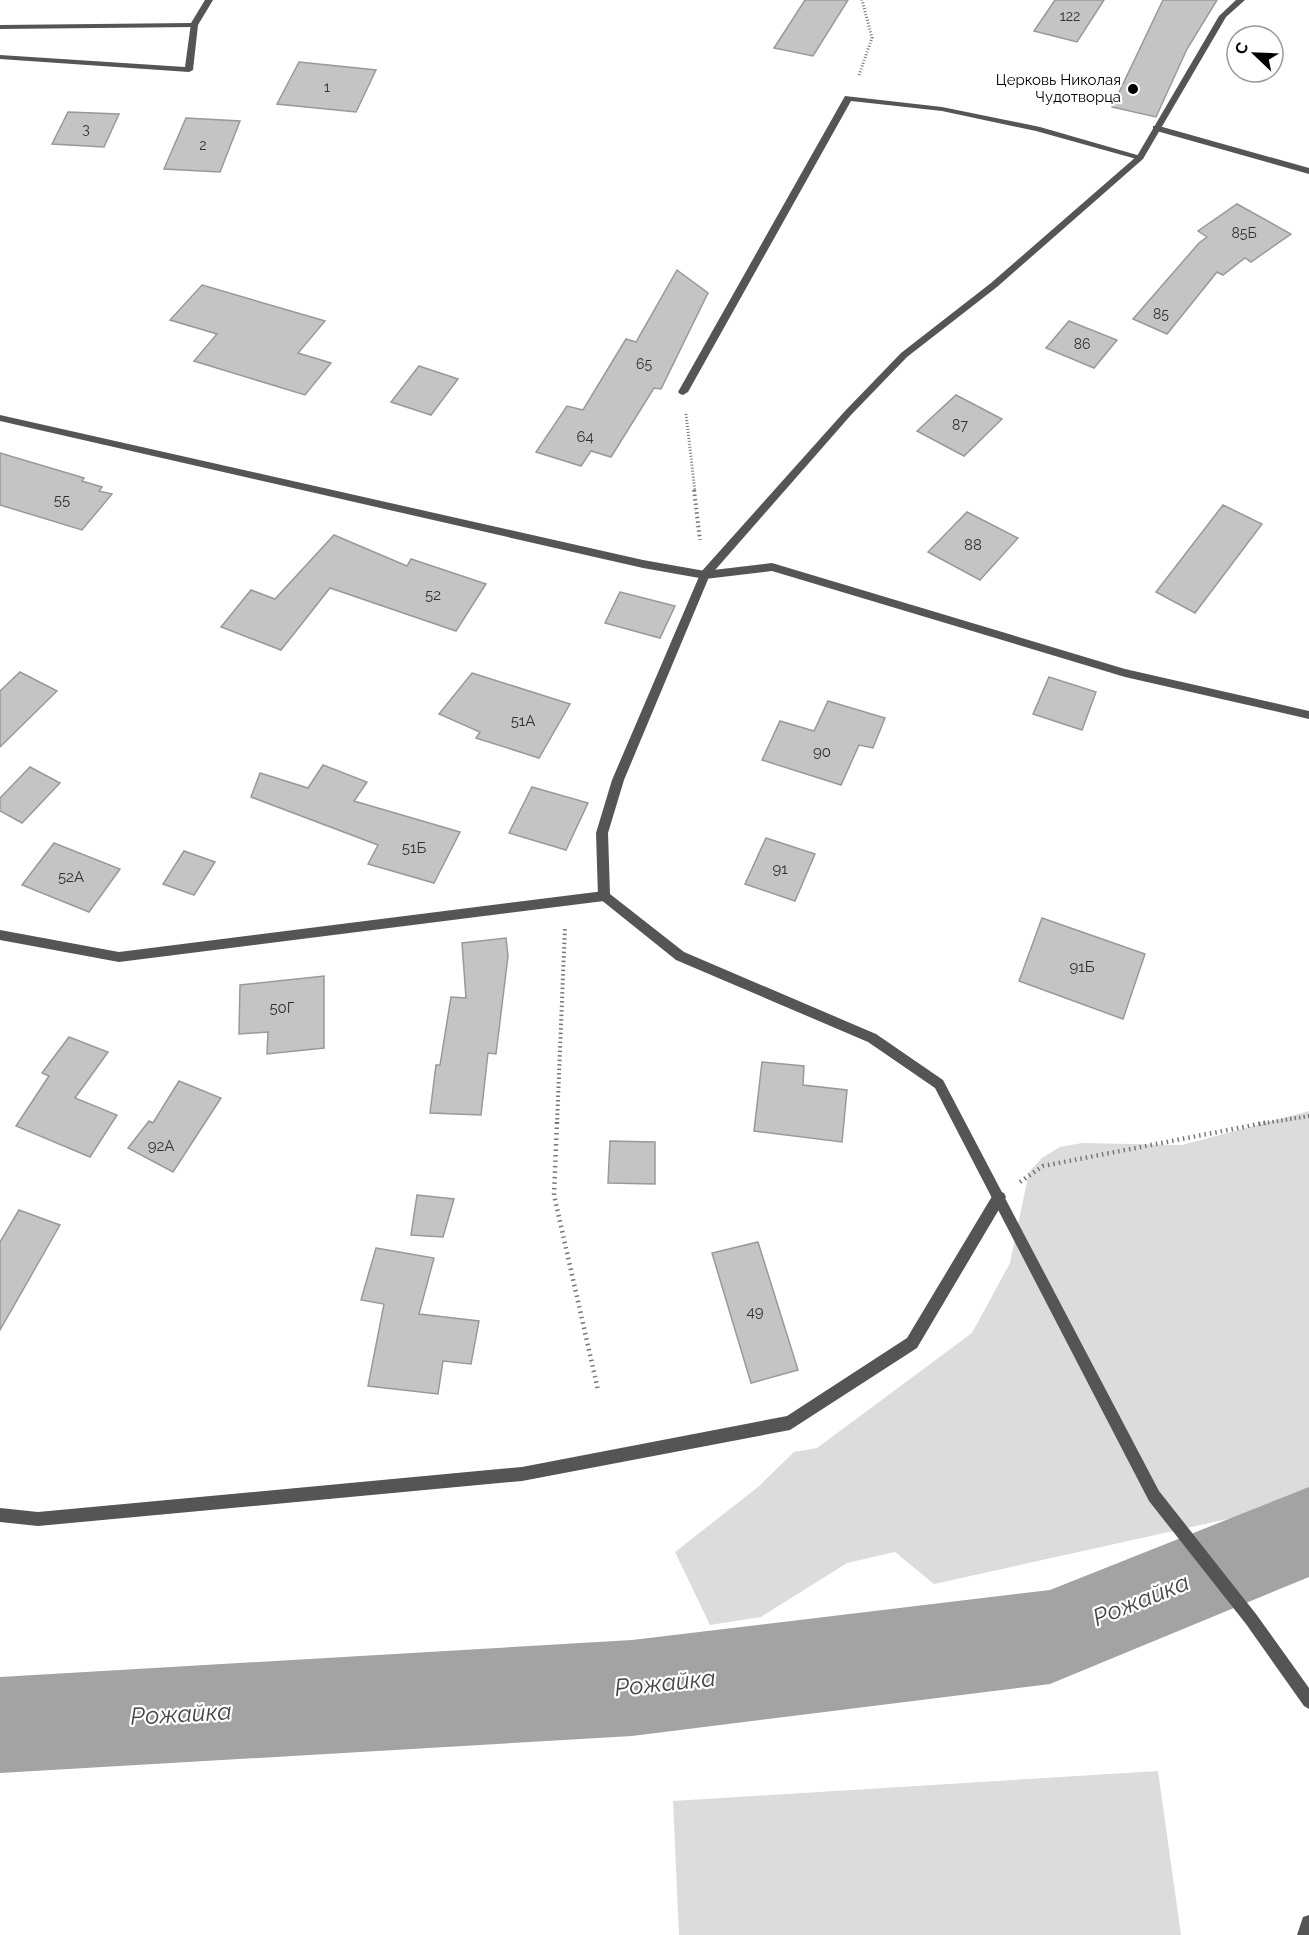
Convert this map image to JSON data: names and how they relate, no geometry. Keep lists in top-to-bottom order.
{
  "water": ["Рожайка"],
  "places": ["Церковь Николая Чудотворца"],
  "house_numbers": [
    "122",
    "1",
    "3",
    "2",
    "85Б",
    "85",
    "86",
    "65",
    "87",
    "64",
    "55",
    "88",
    "52",
    "51А",
    "90",
    "51Б",
    "91",
    "52А",
    "91Б",
    "50Г",
    "92А",
    "49"
  ],
  "north": "top left"
}
